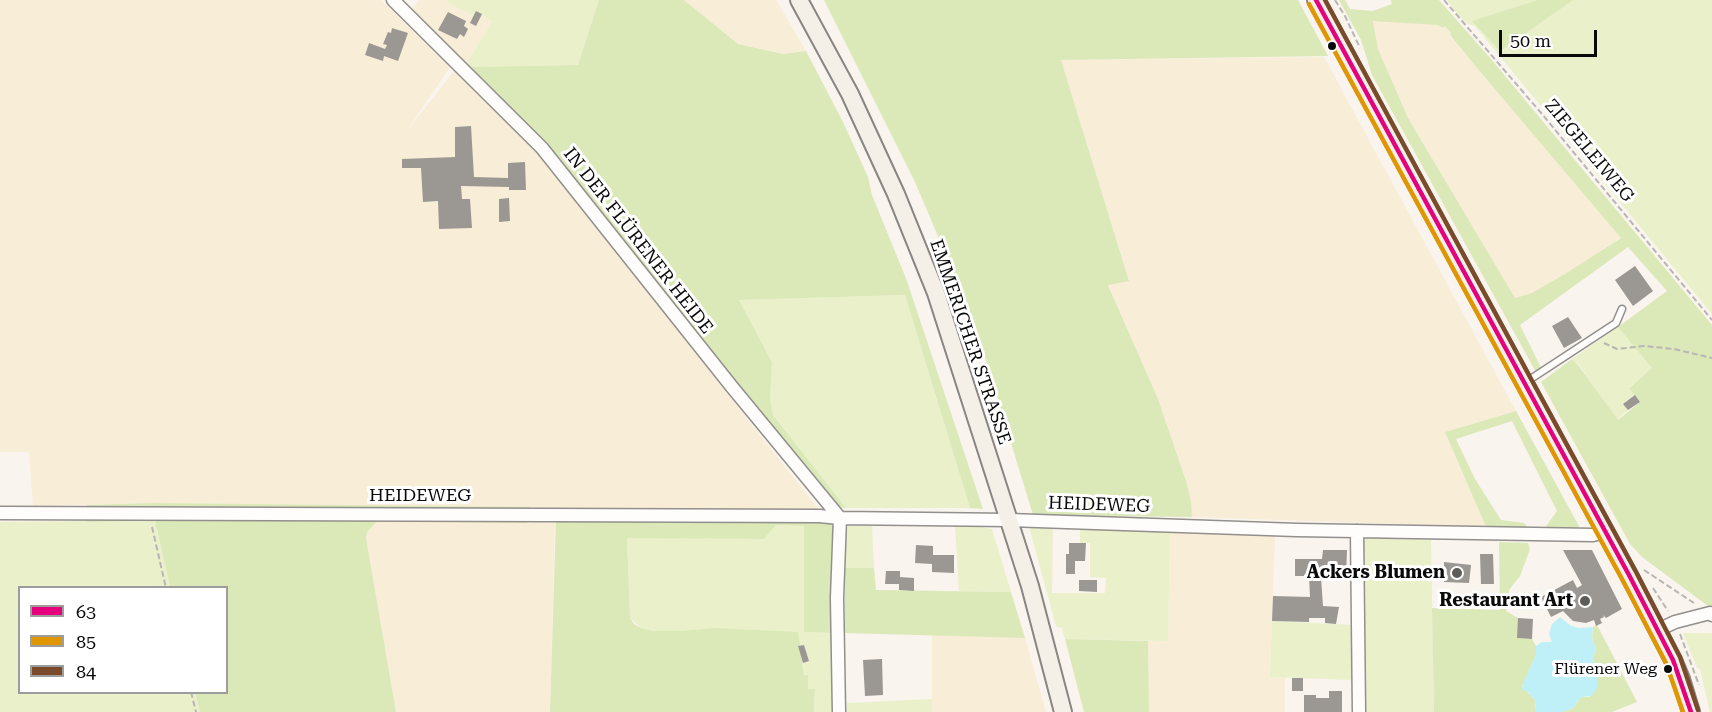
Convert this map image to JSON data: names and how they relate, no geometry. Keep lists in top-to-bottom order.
{
  "streets": {
    "street": ["IN DER FLÜRENER HEIDE", "EMMERICHER STRASSE", "HEIDEWEG"],
    "path": ["ZIEGELEIWEG"]
  },
  "crossings": [
    ["IN DER FLÜRENER HEIDE", "HEIDEWEG"],
    ["EMMERICHER STRASSE", "HEIDEWEG"]
  ],
  "places": ["Ackers Blumen", "Restaurant Art", "Flürener Weg"],
  "lines": ["transit line 63", "transit line 84", "transit line 85"],
  "legend": ["63", "85", "84"],
  "scale_bar": "50 m"
}
